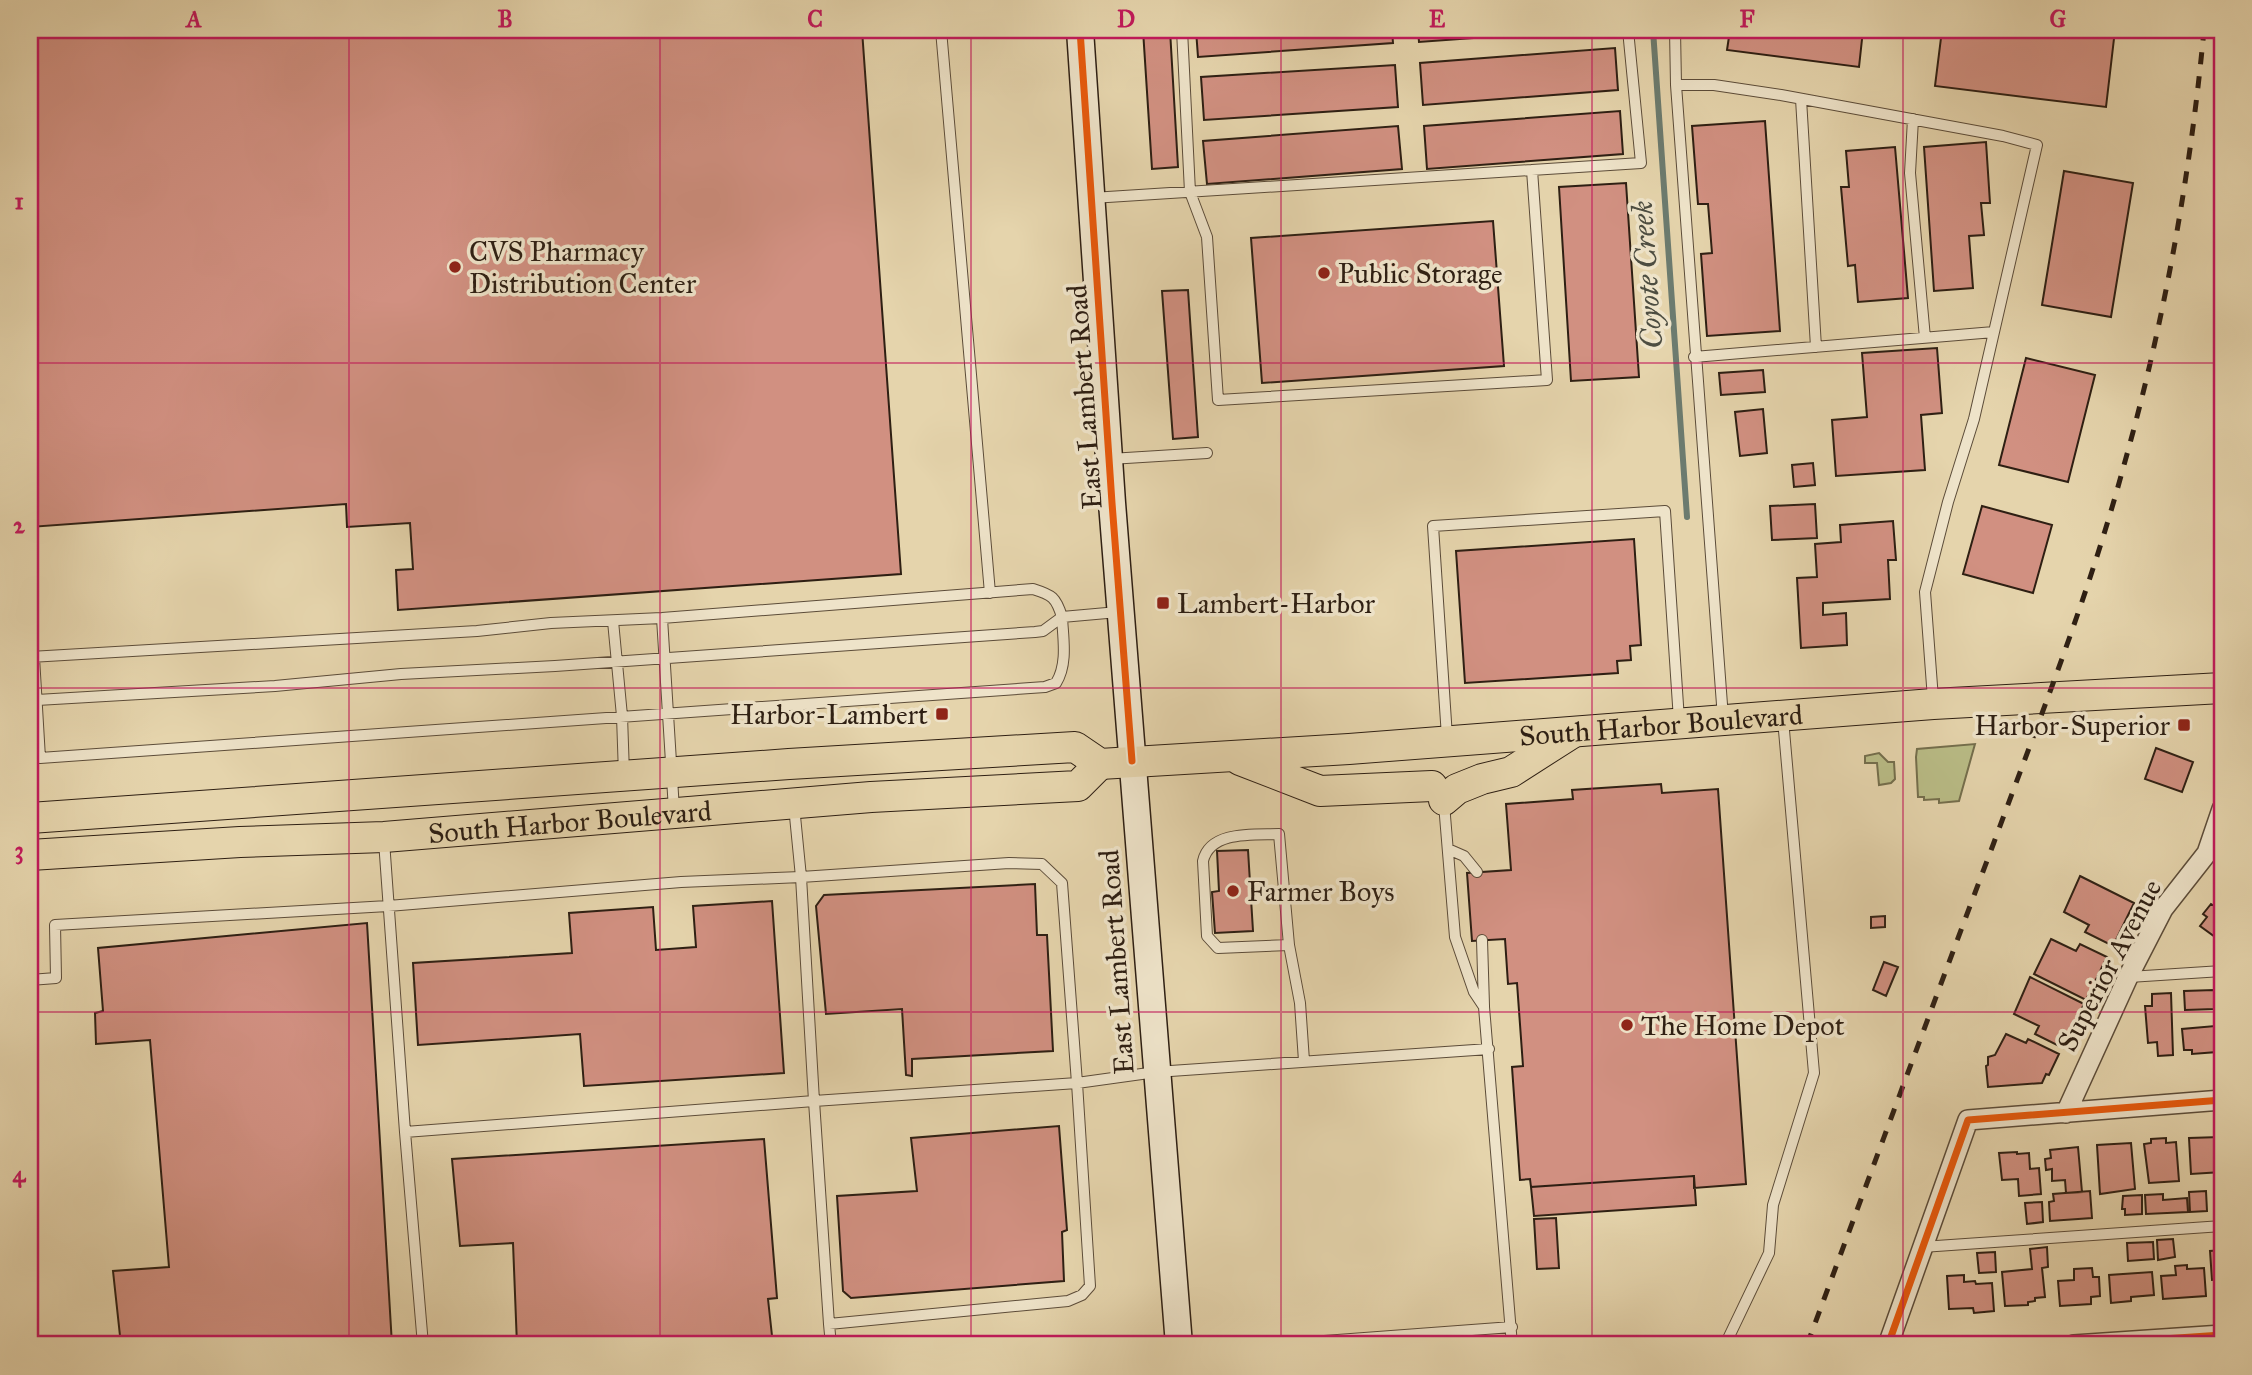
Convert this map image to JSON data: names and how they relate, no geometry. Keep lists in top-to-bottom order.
{
  "streets": {
    "main road": ["East Lambert Road", "South Harbor Boulevard"],
    "street": ["Superior Avenue"]
  },
  "crossings": [
    ["East Lambert Road", "South Harbor Boulevard"]
  ],
  "water": ["Coyote Creek"],
  "places": {
    "other": [
      "CVS Pharmacy Distribution Center",
      "Public Storage",
      "Farmer Boys",
      "The Home Depot"
    ],
    "transit": ["Lambert-Harbor", "Harbor-Lambert", "Harbor-Superior"]
  },
  "grid": {
    "columns": [
      "A",
      "B",
      "C",
      "D",
      "E",
      "F",
      "G"
    ],
    "rows": [
      "1",
      "2",
      "3",
      "4"
    ]
  }
}
